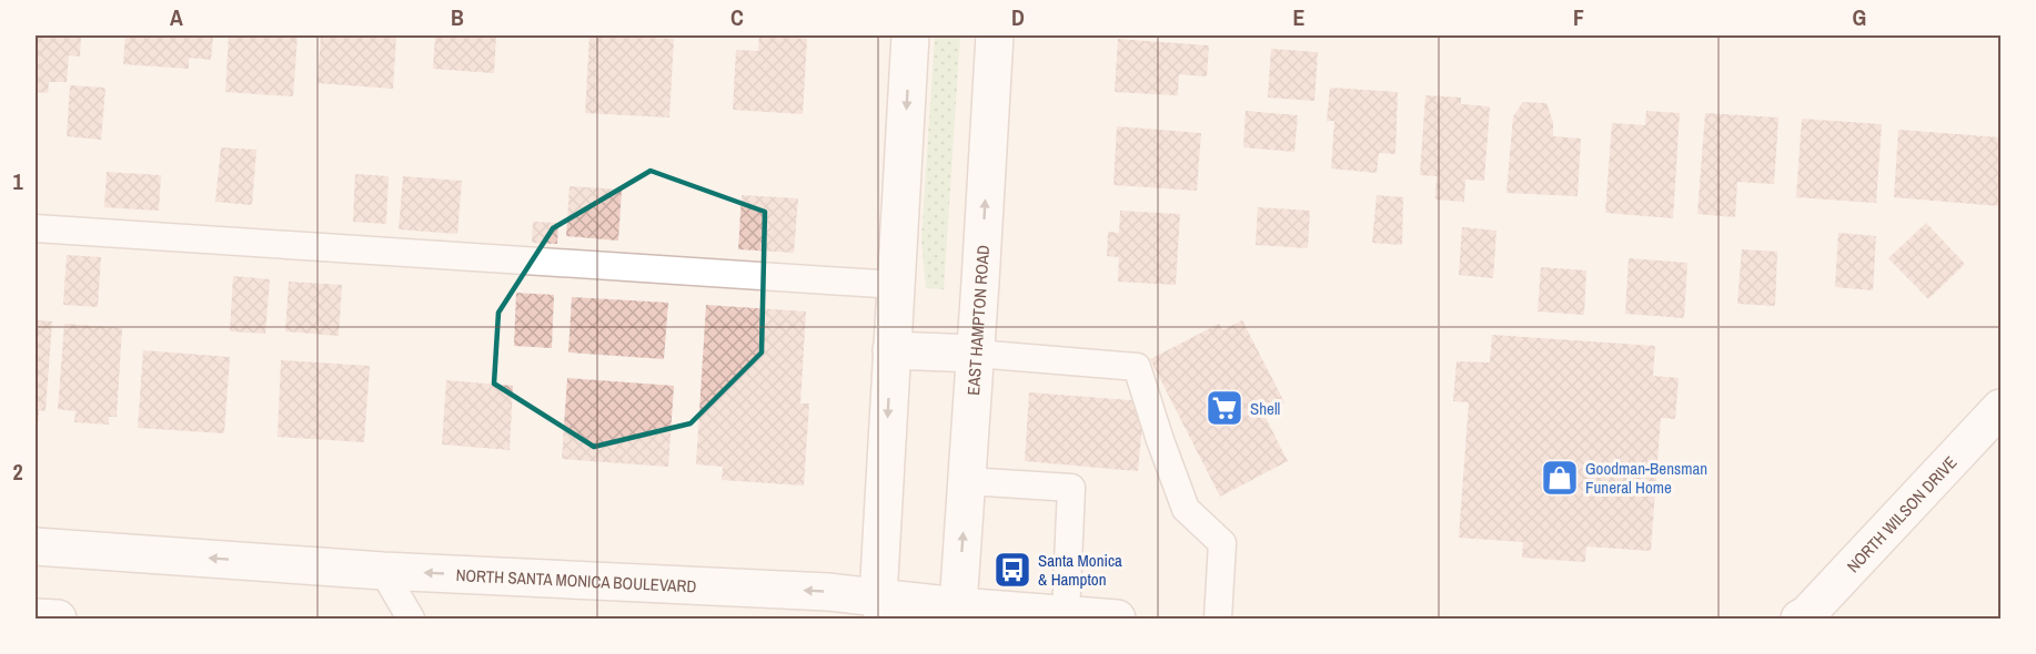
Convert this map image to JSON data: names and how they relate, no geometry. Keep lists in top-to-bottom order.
{
  "streets": {
    "street": ["EAST HAMPTON ROAD", "NORTH WILSON DRIVE", "NORTH SANTA MONICA BOULEVARD"]
  },
  "crossings": [
    ["EAST HAMPTON ROAD", "NORTH SANTA MONICA BOULEVARD"]
  ],
  "one_way": ["NORTH SANTA MONICA BOULEVARD"],
  "places": {
    "supermarket": ["Shell"],
    "shop": ["Goodman-Bensman Funeral Home"],
    "bus stop": ["Santa Monica & Hampton"]
  },
  "grid": {
    "columns": [
      "A",
      "B",
      "C",
      "D",
      "E",
      "F",
      "G"
    ],
    "rows": ["1", "2"]
  }
}
